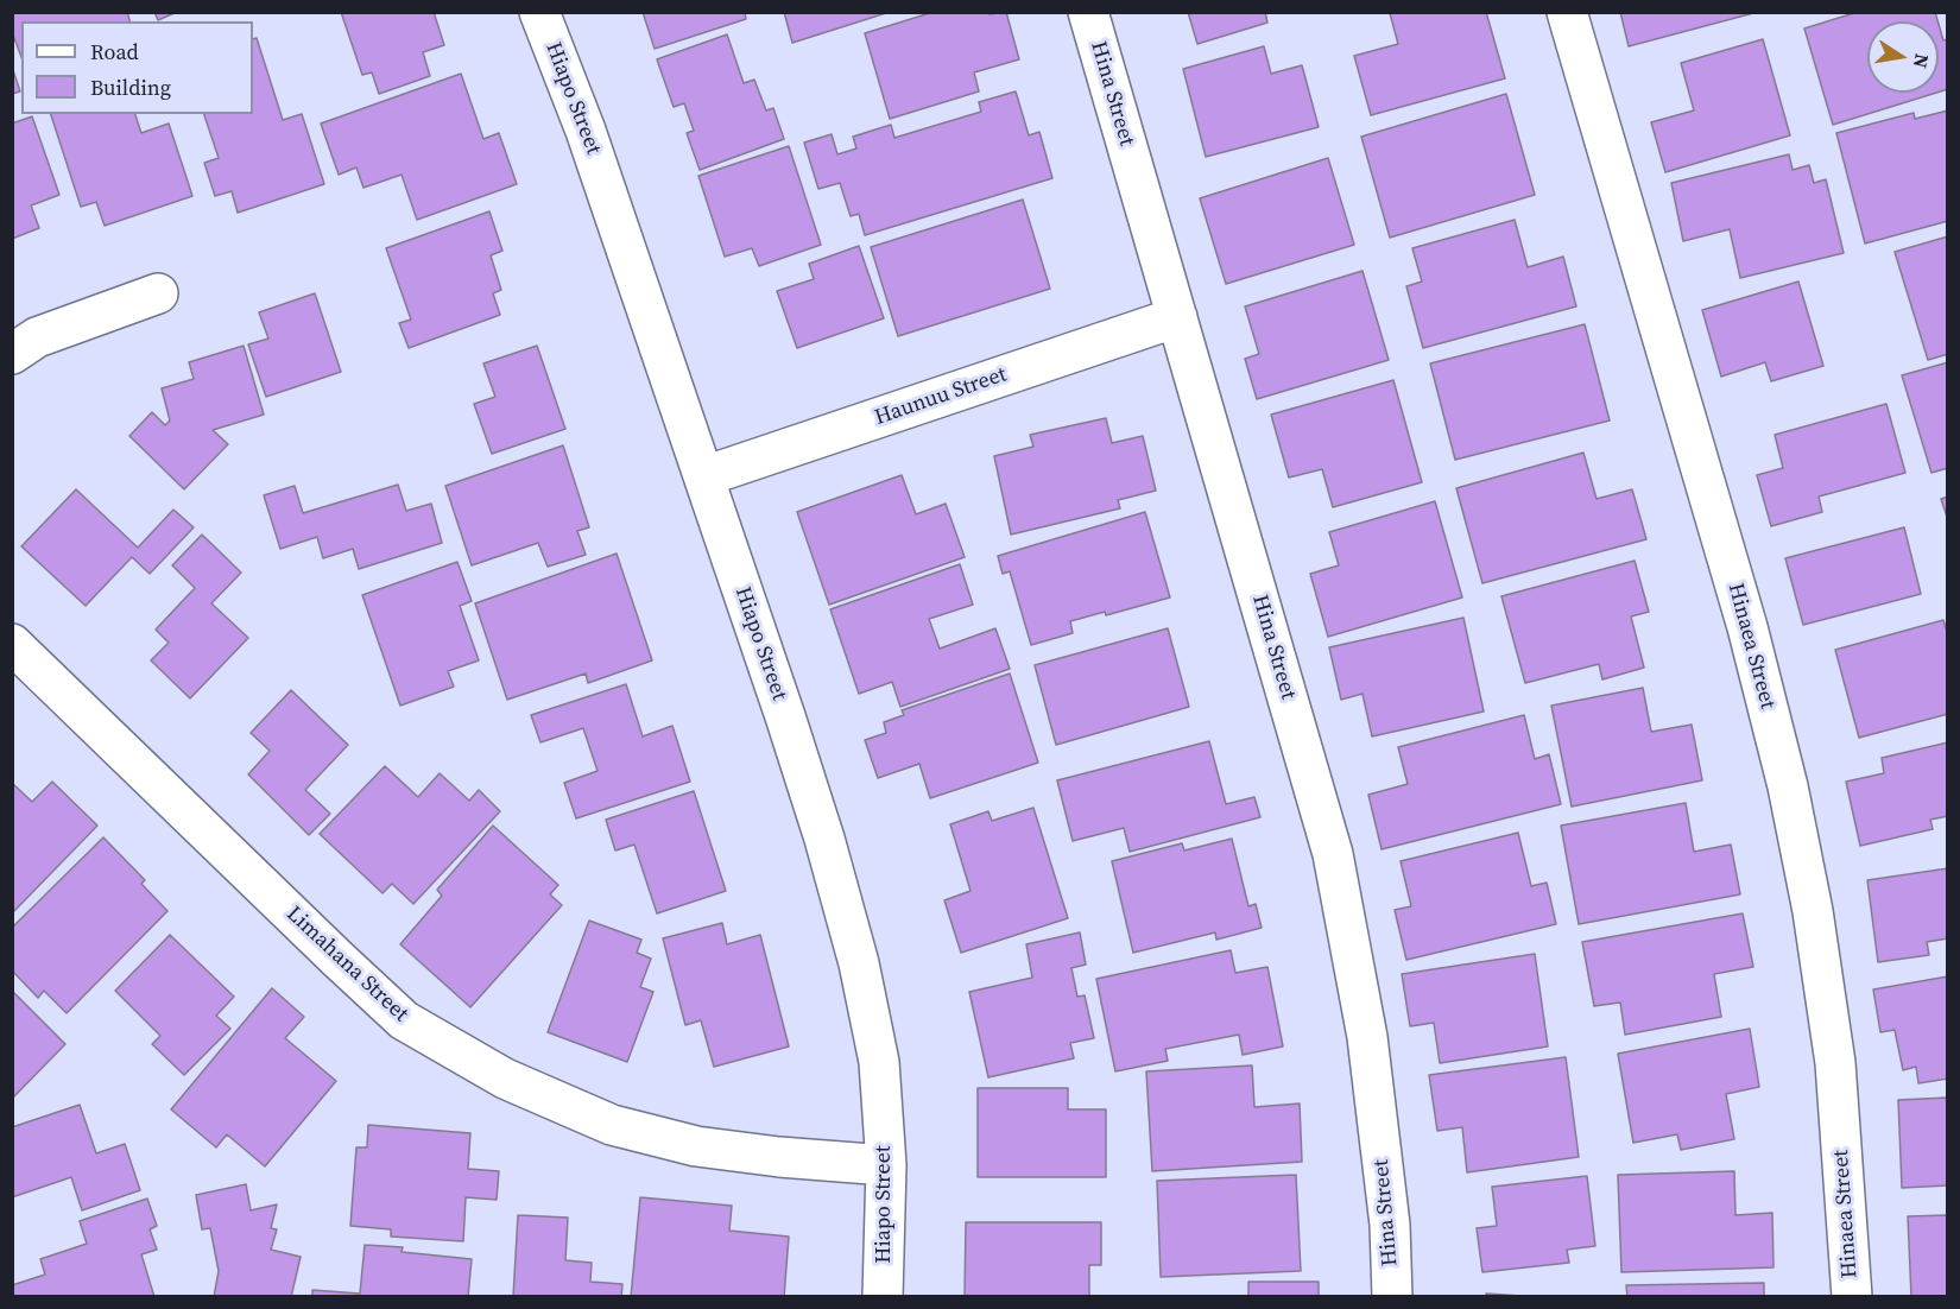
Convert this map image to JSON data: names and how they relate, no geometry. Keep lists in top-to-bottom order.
{
  "streets": {
    "street": [
      "Hina Street",
      "Hiapo Street",
      "Haunuu Street",
      "Hinaea Street",
      "Limahana Street"
    ]
  },
  "crossings": [
    ["Hina Street", "Haunuu Street"],
    ["Hiapo Street", "Haunuu Street"],
    ["Hiapo Street", "Limahana Street"]
  ],
  "legend": ["Road", "Building"],
  "north": "right"
}
